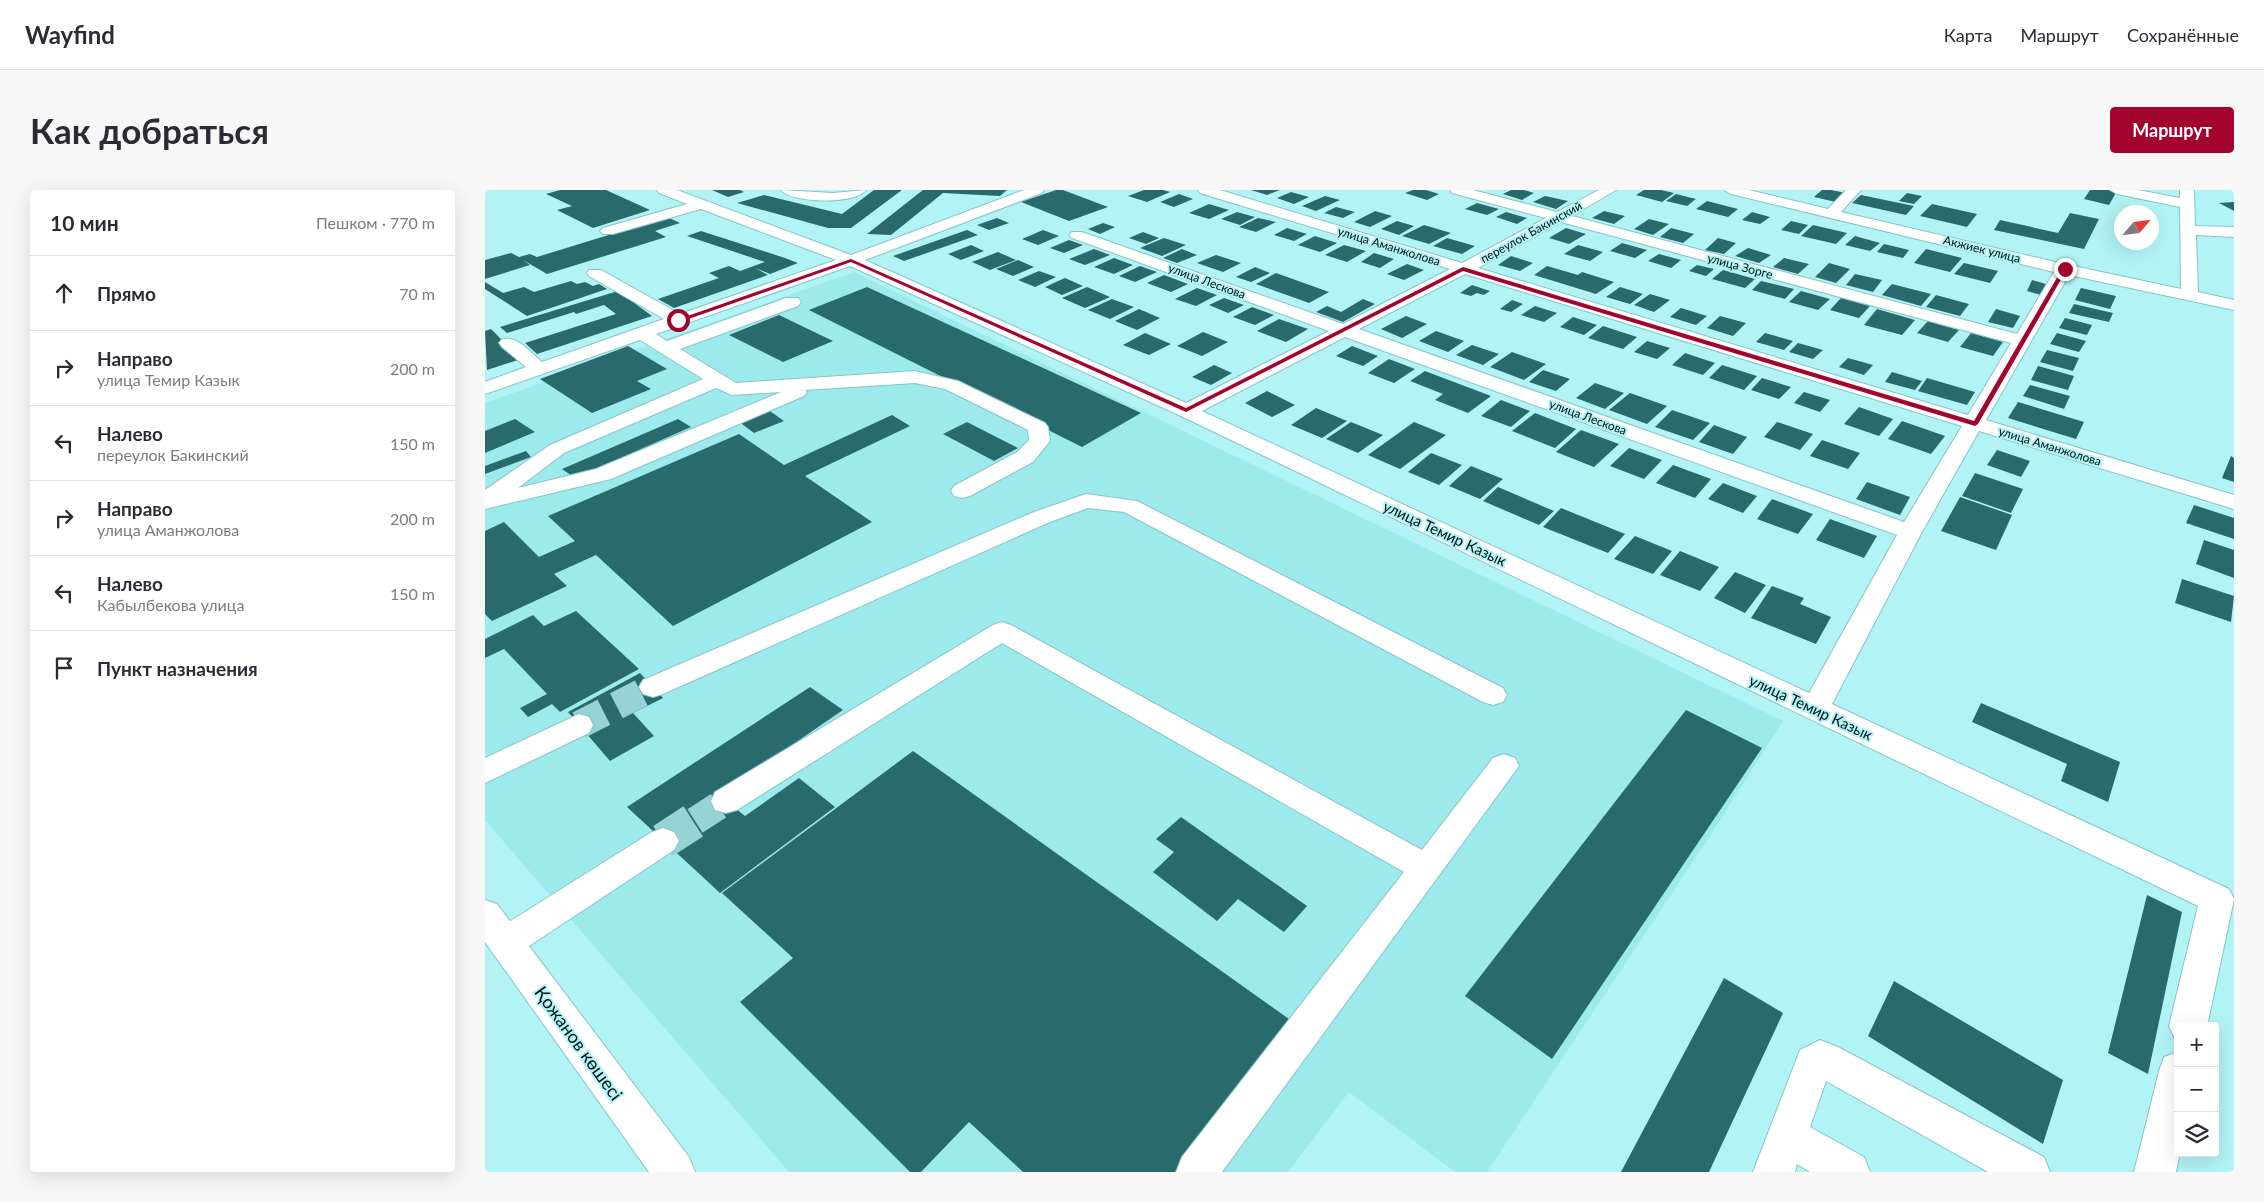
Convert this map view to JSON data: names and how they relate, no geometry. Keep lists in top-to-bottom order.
{
  "streets": {
    "street": [
      "переулок Бакинский",
      "улица Аманжолова",
      "Акжиек улица",
      "улица Зорге",
      "улица Лескова",
      "улица Темир Казык",
      "Қожанов көшесі"
    ]
  },
  "crossings": [
    ["переулок Бакинский", "улица Аманжолова"],
    ["переулок Бакинский", "улица Зорге"],
    ["переулок Бакинский", "улица Лескова"],
    ["переулок Бакинский", "улица Темир Казык"]
  ],
  "north": "top right",
  "page": {
    "header": "Wayfind",
    "nav": ["Карта", "Маршрут", "Сохранённые"],
    "buttons": "Маршрут",
    "title": "Как добраться",
    "heading": ["10 мин", "Пешком · 770 m"],
    "list": [
      ["Прямо", "70 m"],
      ["Направо", "улица Темир Казык", "200 m"],
      ["Налево", "переулок Бакинский", "150 m"],
      ["Направо", "улица Аманжолова", "200 m"],
      ["Налево", "Кабылбекова улица", "150 m"],
      "Пункт назначения"
    ],
    "map_buttons": ["+", "−"]
  }
}
